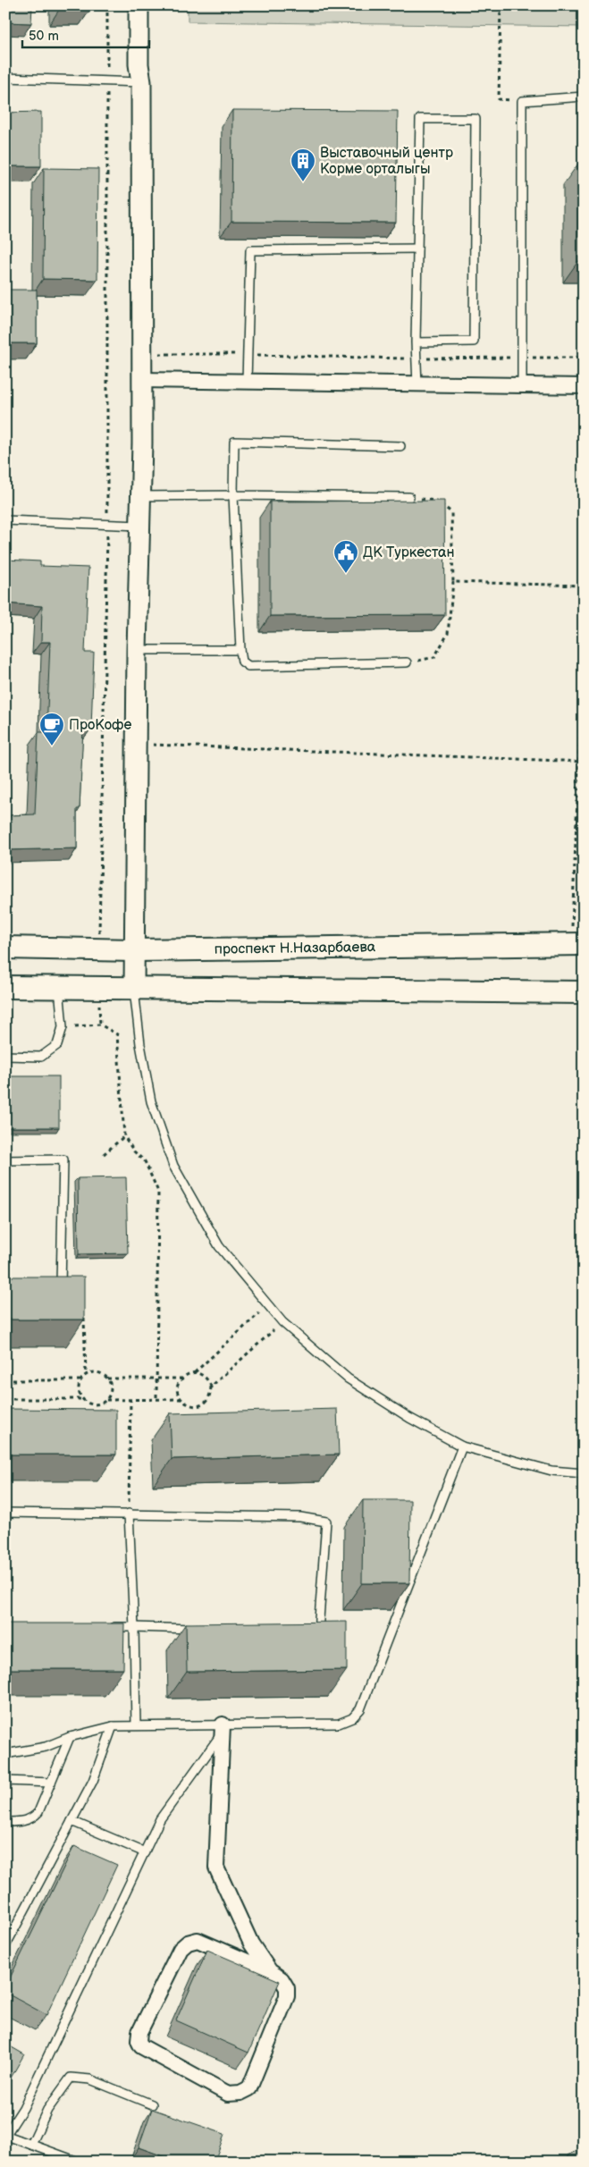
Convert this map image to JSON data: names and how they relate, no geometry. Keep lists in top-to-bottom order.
{
  "streets": {
    "main road": ["проспект Н.Назарбаева"]
  },
  "places": {
    "building": ["Выставочный центр Корме орталыгы"],
    "public building": ["ДК Туркестан"],
    "cafe": ["ПроКофе"]
  },
  "scale_bar": "50 m"
}
